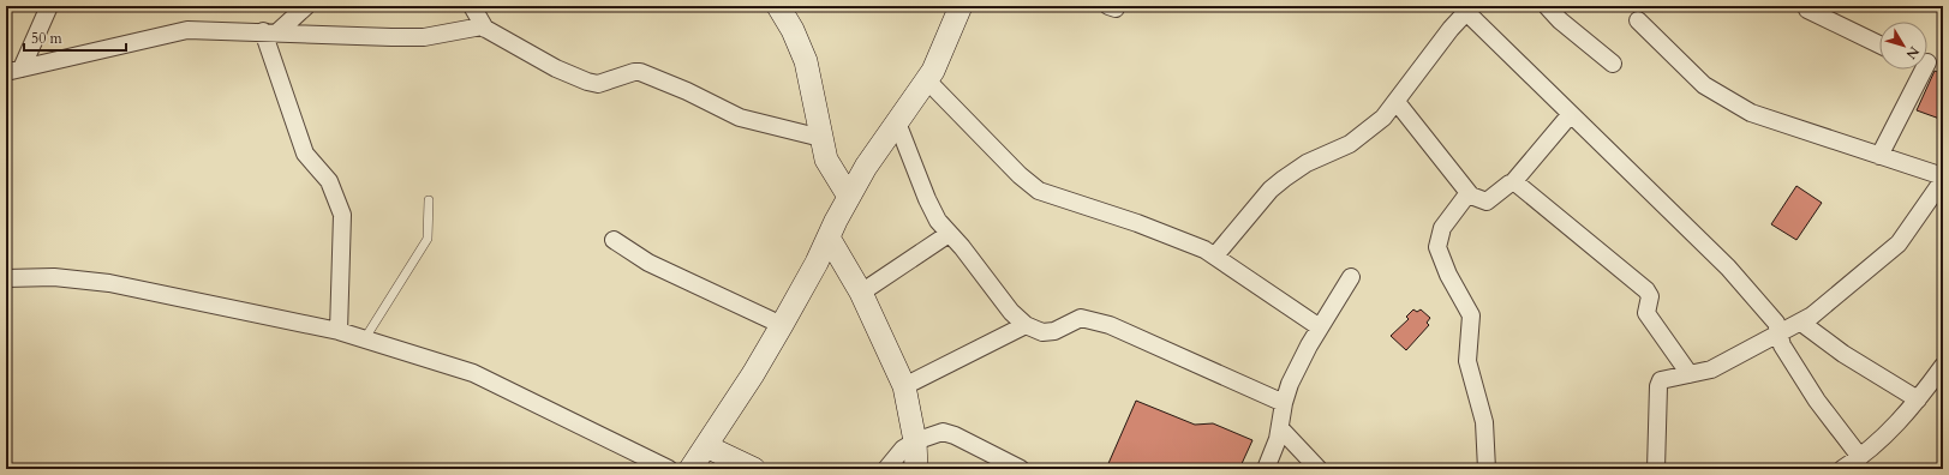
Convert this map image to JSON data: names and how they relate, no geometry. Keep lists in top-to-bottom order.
{
  "scale_bar": "50 m",
  "north": "bottom right"
}
